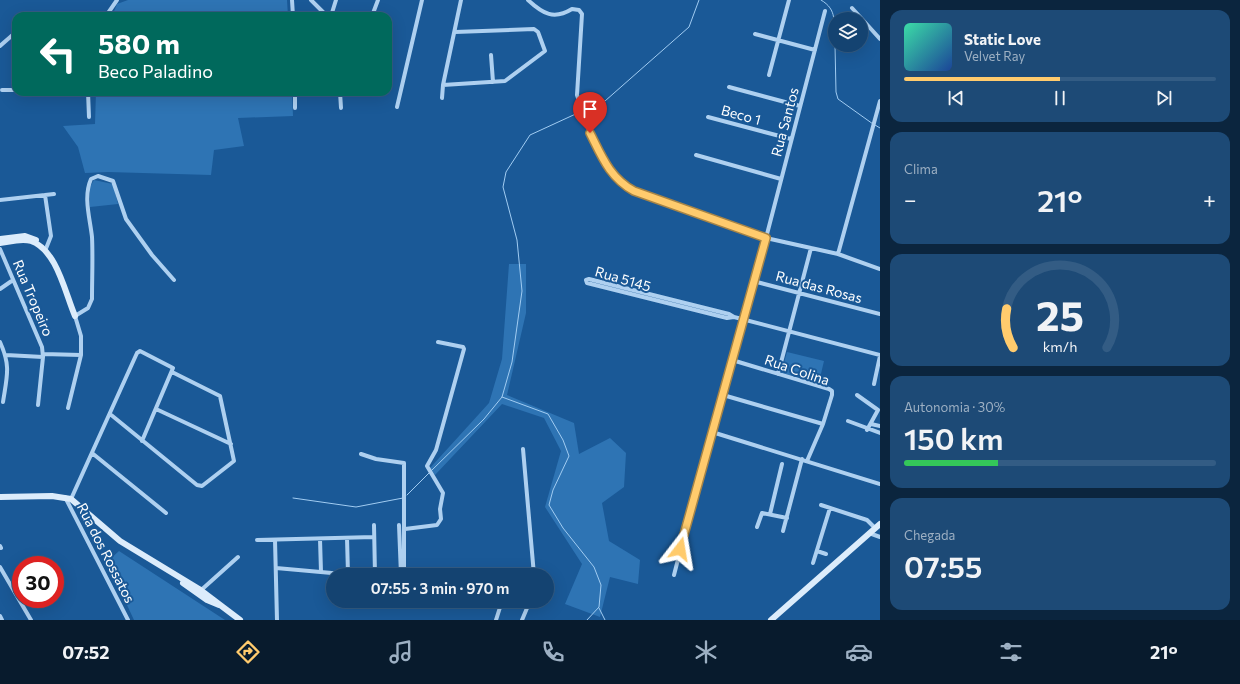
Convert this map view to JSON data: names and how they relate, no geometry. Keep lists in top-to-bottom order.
{
  "streets": {
    "street": [
      "Beco 1",
      "Rua Santos",
      "Rua 5145",
      "Rua das Rosas",
      "Rua Tropeiro",
      "Rua Colina",
      "Rua dos Rossatos"
    ]
  },
  "crossings": [
    ["Beco 1", "Rua Santos"],
    ["Rua Santos", "Rua 5145"],
    ["Rua Santos", "Rua das Rosas"],
    ["Rua Santos", "Rua Colina"]
  ],
  "page": {
    "turn": ["580 m", "Beco Paladino"],
    "song": ["Static Love", "Velvet Ray"],
    "tile": [
      "Clima",
      ["Autonomia · 30%", "150 km"],
      ["Chegada", "07:55"]
    ],
    "heat": ["−", "21°", "+"],
    "limit": "30",
    "trip": "07:55 · 3 min · 970 m",
    "tabs": ["07:52", "21°"],
    "gauge": ["25", "km/h"]
  }
}
